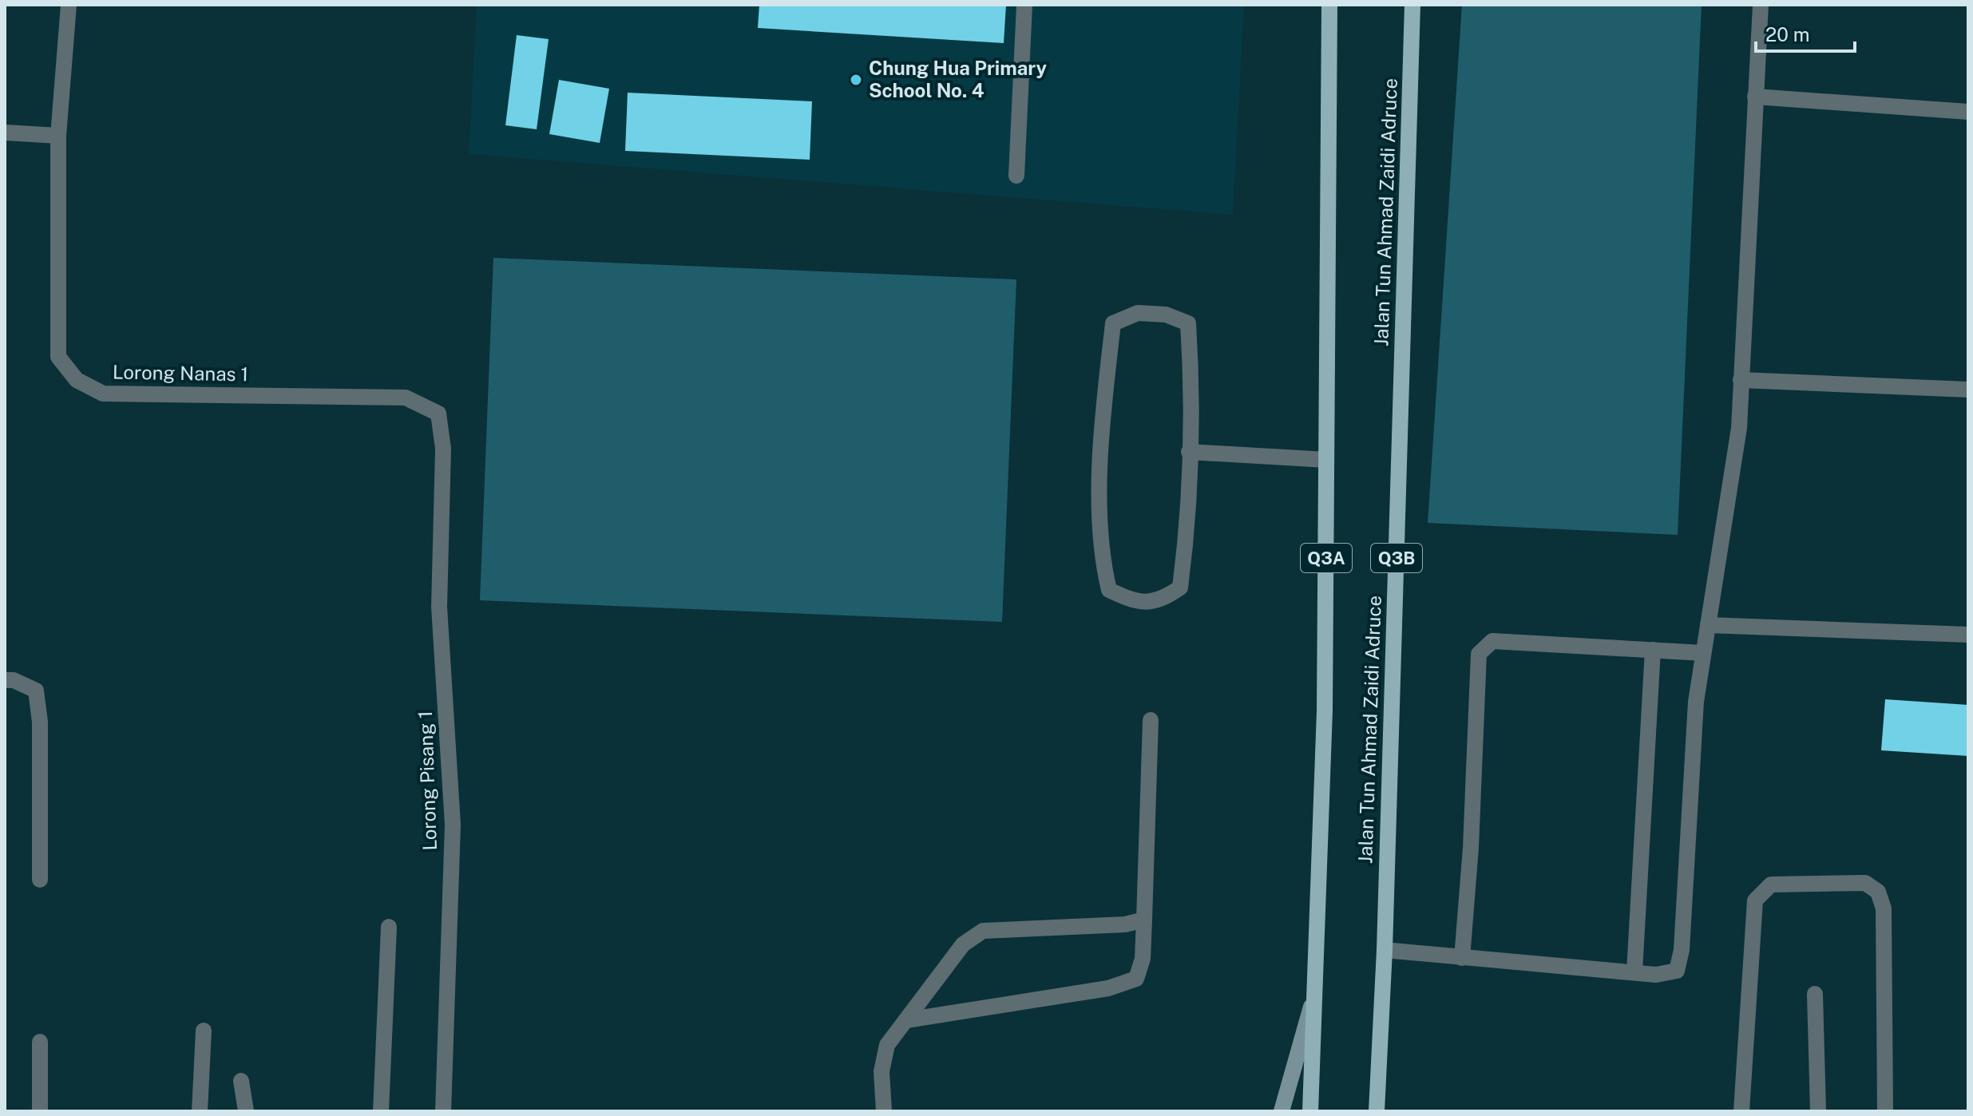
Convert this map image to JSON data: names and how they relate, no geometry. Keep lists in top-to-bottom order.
{
  "streets": {
    "main road": ["Jalan Tun Ahmad Zaidi Adruce", "Q3A", "Q3B"],
    "street": ["Lorong Nanas 1", "Lorong Pisang 1"]
  },
  "crossings": [
    ["Lorong Nanas 1", "Lorong Pisang 1"]
  ],
  "places": ["Chung Hua Primary School No. 4"],
  "scale_bar": "20 m"
}
